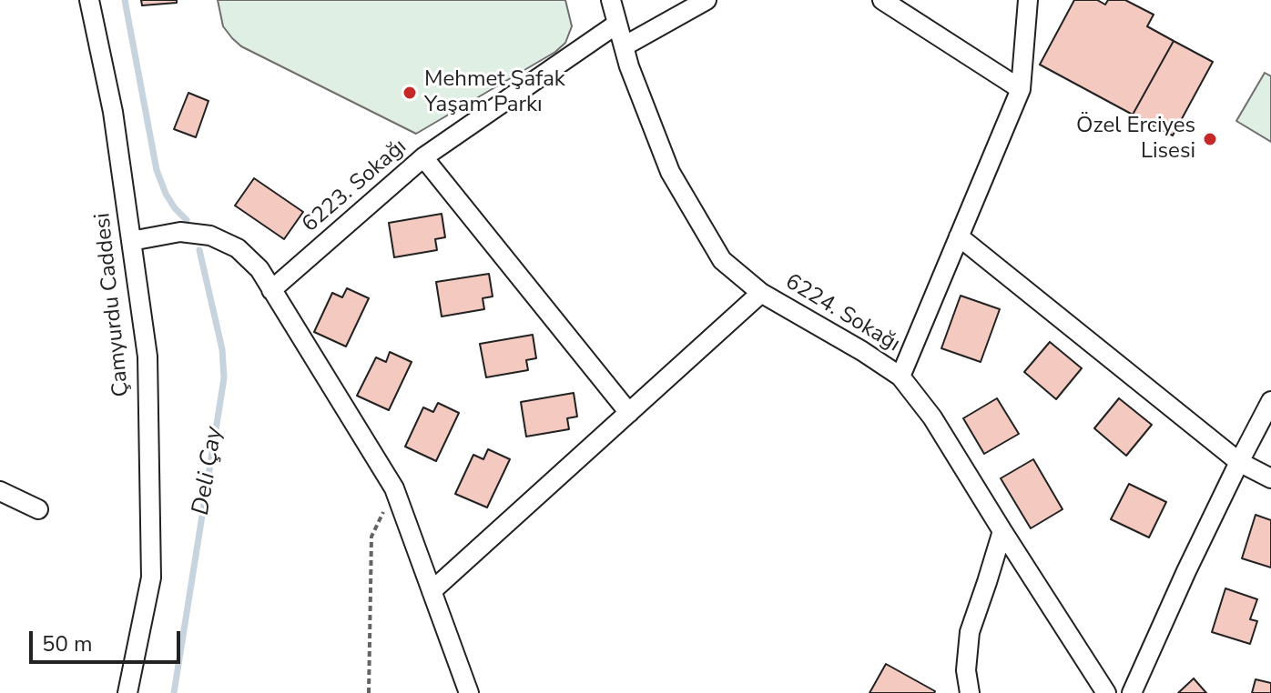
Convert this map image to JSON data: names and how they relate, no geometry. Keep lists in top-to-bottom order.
{
  "streets": {
    "street": ["6223. Sokağı", "Çamyurdu Caddesi", "6224. Sokağı"]
  },
  "crossings": [
    ["6223. Sokağı", "6224. Sokağı"]
  ],
  "water": ["Deli Çay"],
  "places": ["Mehmet Şafak Yaşam Parkı", "Özel Erciyes Lisesi"],
  "scale_bar": "50 m"
}
